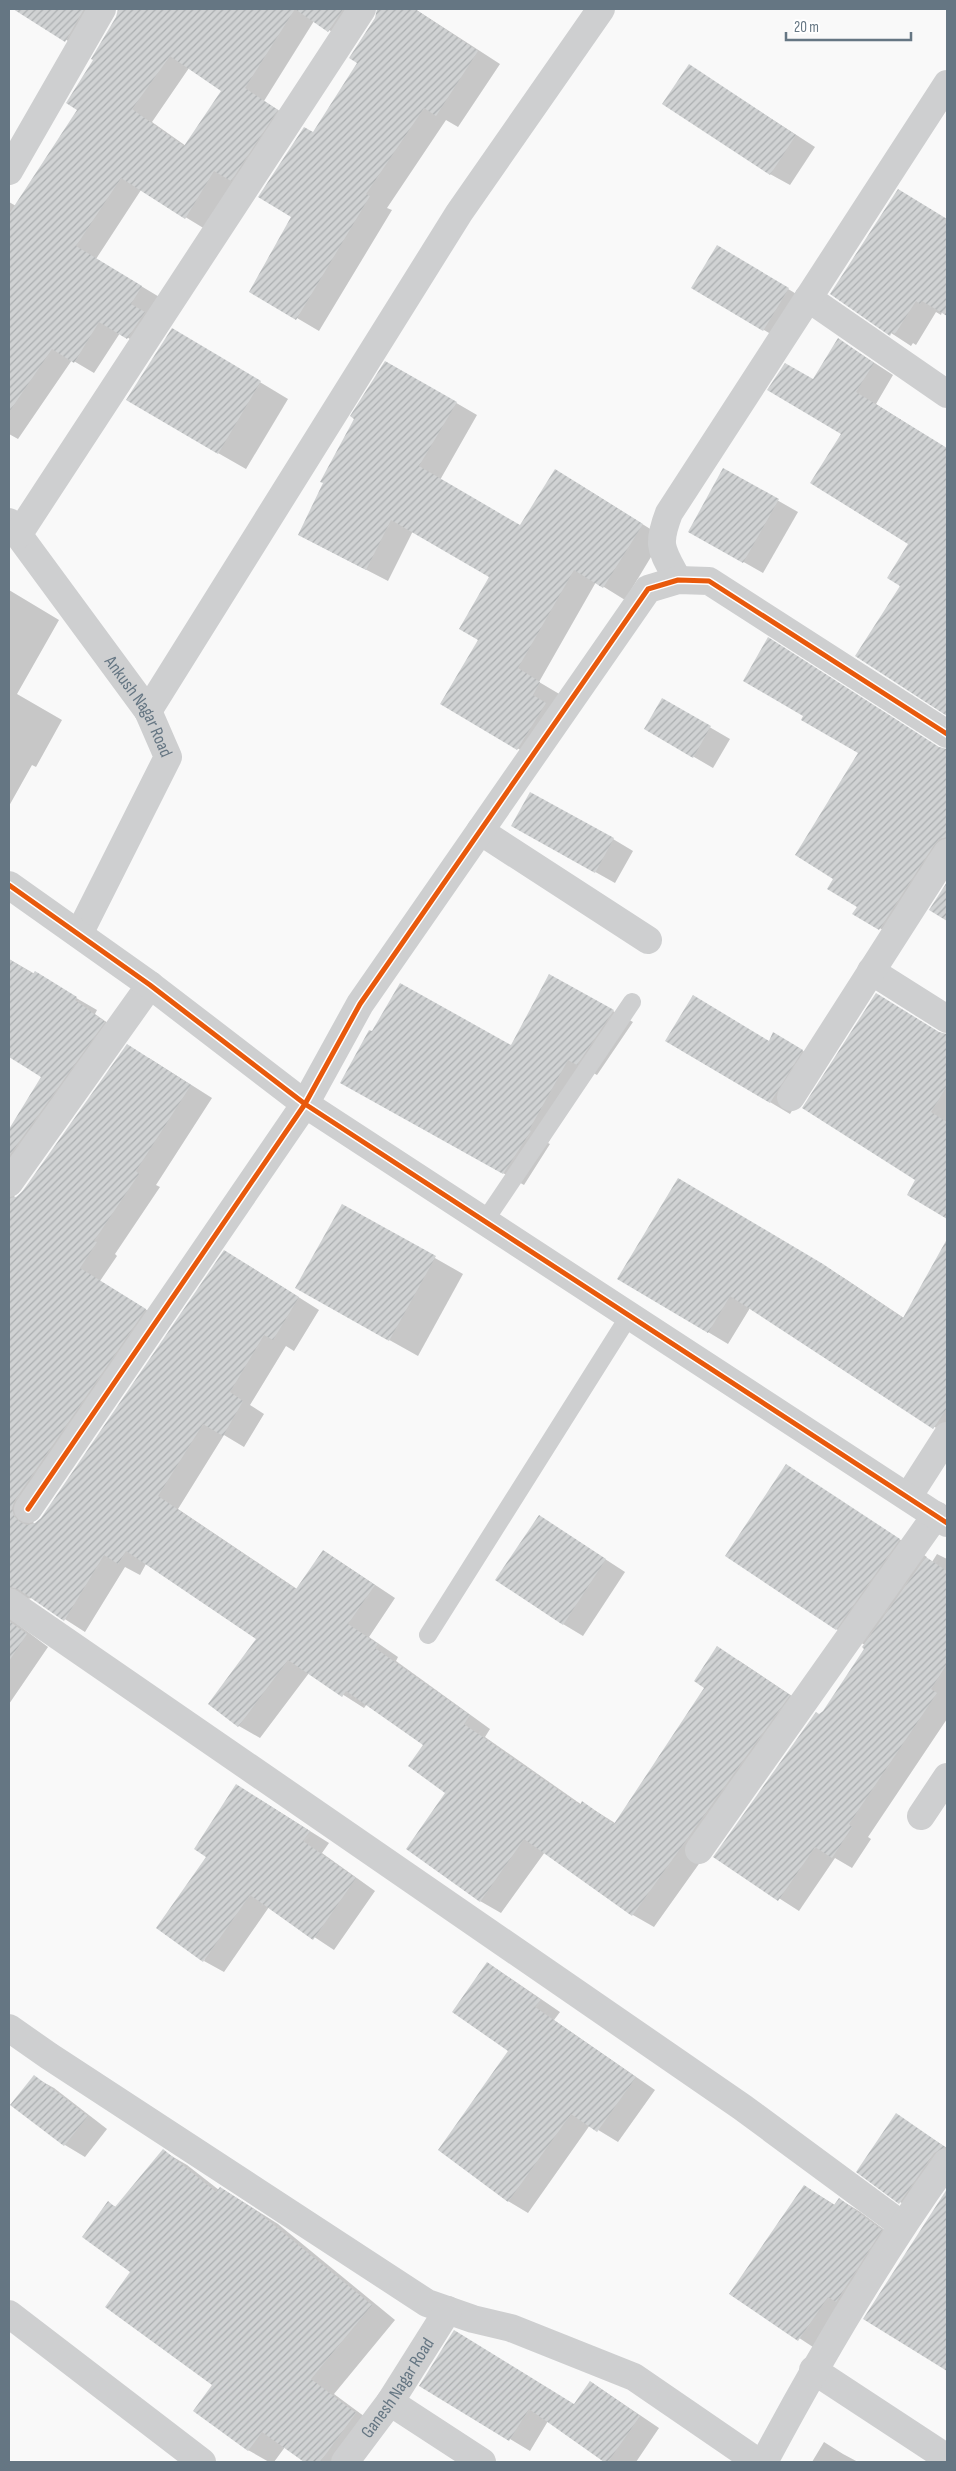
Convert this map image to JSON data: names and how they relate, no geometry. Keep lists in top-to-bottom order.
{
  "streets": {
    "street": ["Ankush Nagar Road", "Ganesh Nagar Road"]
  },
  "scale_bar": "20 m"
}
